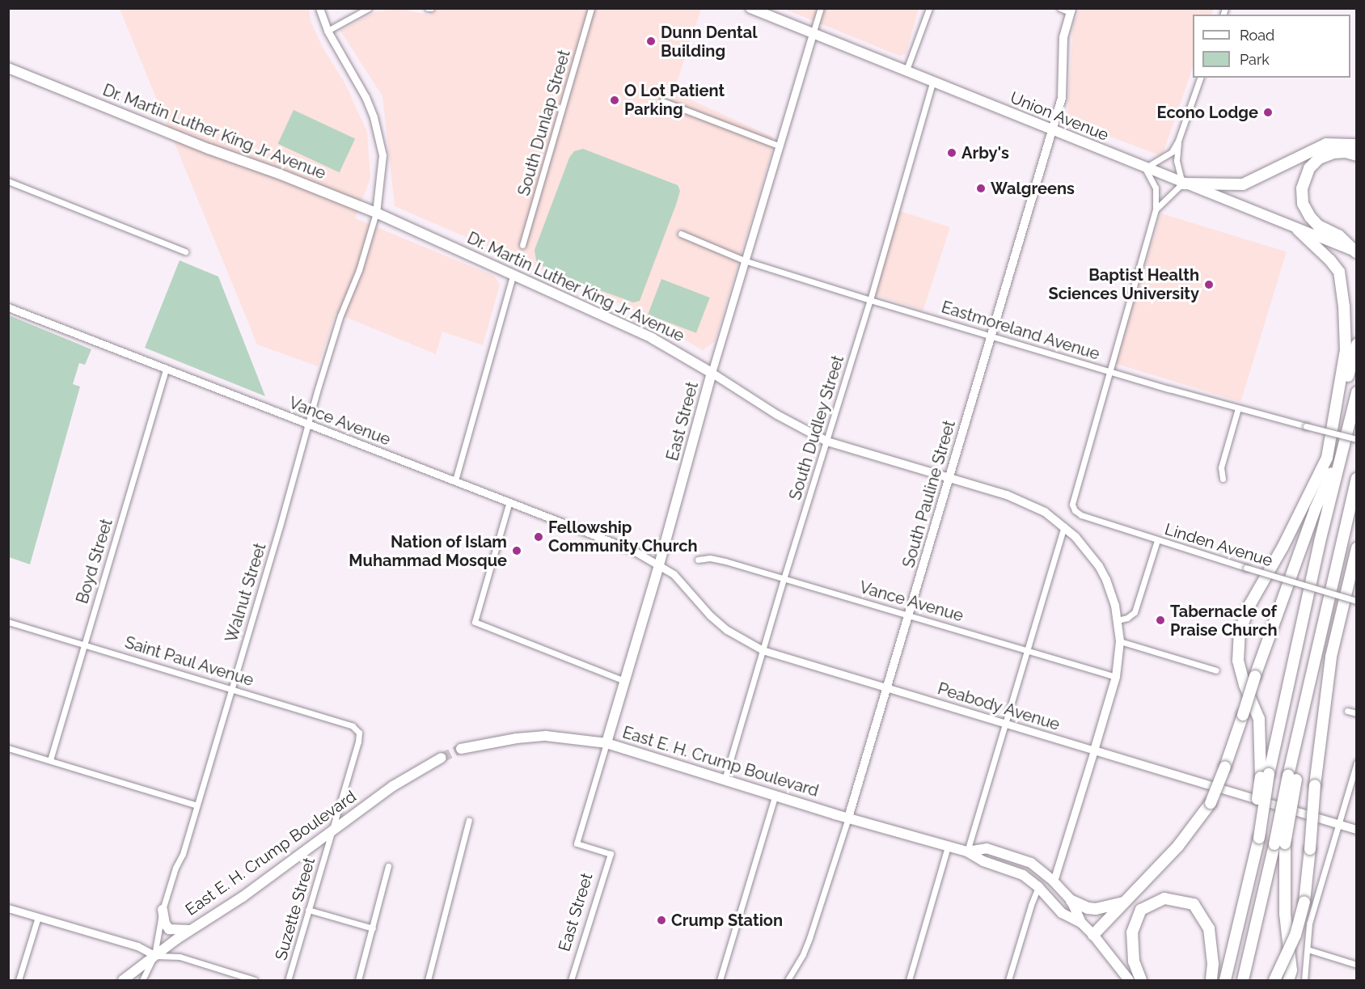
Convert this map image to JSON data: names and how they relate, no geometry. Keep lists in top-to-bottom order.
{
  "streets": {
    "main road": [
      "Union Avenue",
      "Dr. Martin Luther King Jr Avenue",
      "East Street",
      "South Pauline Street",
      "Peabody Avenue",
      "East E. H. Crump Boulevard"
    ],
    "street": [
      "South Dunlap Street",
      "Eastmoreland Avenue",
      "Vance Avenue",
      "South Dudley Street",
      "Linden Avenue",
      "Boyd Street",
      "Walnut Street",
      "Saint Paul Avenue",
      "Suzette Street"
    ]
  },
  "crossings": [
    ["Union Avenue", "East Street"],
    ["Union Avenue", "South Dudley Street"],
    ["Union Avenue", "South Pauline Street"],
    ["Dr. Martin Luther King Jr Avenue", "Vance Avenue"],
    ["Dr. Martin Luther King Jr Avenue", "East Street"],
    ["Dr. Martin Luther King Jr Avenue", "South Dudley Street"],
    ["Dr. Martin Luther King Jr Avenue", "South Pauline Street"],
    ["Dr. Martin Luther King Jr Avenue", "Walnut Street"],
    ["Dr. Martin Luther King Jr Avenue", "Peabody Avenue"],
    ["Dr. Martin Luther King Jr Avenue", "East E. H. Crump Boulevard"],
    ["Eastmoreland Avenue", "East Street"],
    ["Eastmoreland Avenue", "South Dudley Street"],
    ["Eastmoreland Avenue", "South Pauline Street"],
    ["Eastmoreland Avenue", "Linden Avenue"],
    ["Vance Avenue", "East Street"],
    ["Vance Avenue", "South Dudley Street"],
    ["Vance Avenue", "South Pauline Street"],
    ["Vance Avenue", "Boyd Street"],
    ["Vance Avenue", "Walnut Street"],
    ["Vance Avenue", "Peabody Avenue"],
    ["East Street", "Peabody Avenue"],
    ["East Street", "East E. H. Crump Boulevard"],
    ["South Dudley Street", "Peabody Avenue"],
    ["South Dudley Street", "East E. H. Crump Boulevard"],
    ["South Pauline Street", "Peabody Avenue"],
    ["South Pauline Street", "East E. H. Crump Boulevard"],
    ["Boyd Street", "Saint Paul Avenue"],
    ["Walnut Street", "Saint Paul Avenue"],
    ["Walnut Street", "East E. H. Crump Boulevard"],
    ["Saint Paul Avenue", "Suzette Street"],
    ["East E. H. Crump Boulevard", "Suzette Street"]
  ],
  "places": [
    "Dunn Dental Building",
    "O Lot Patient Parking",
    "Econo Lodge",
    "Arby's",
    "Walgreens",
    "Baptist Health Sciences University",
    "Fellowship Community Church",
    "Nation of Islam Muhammad Mosque",
    "Tabernacle of Praise Church",
    "Crump Station"
  ],
  "legend": ["Road", "Park"]
}
